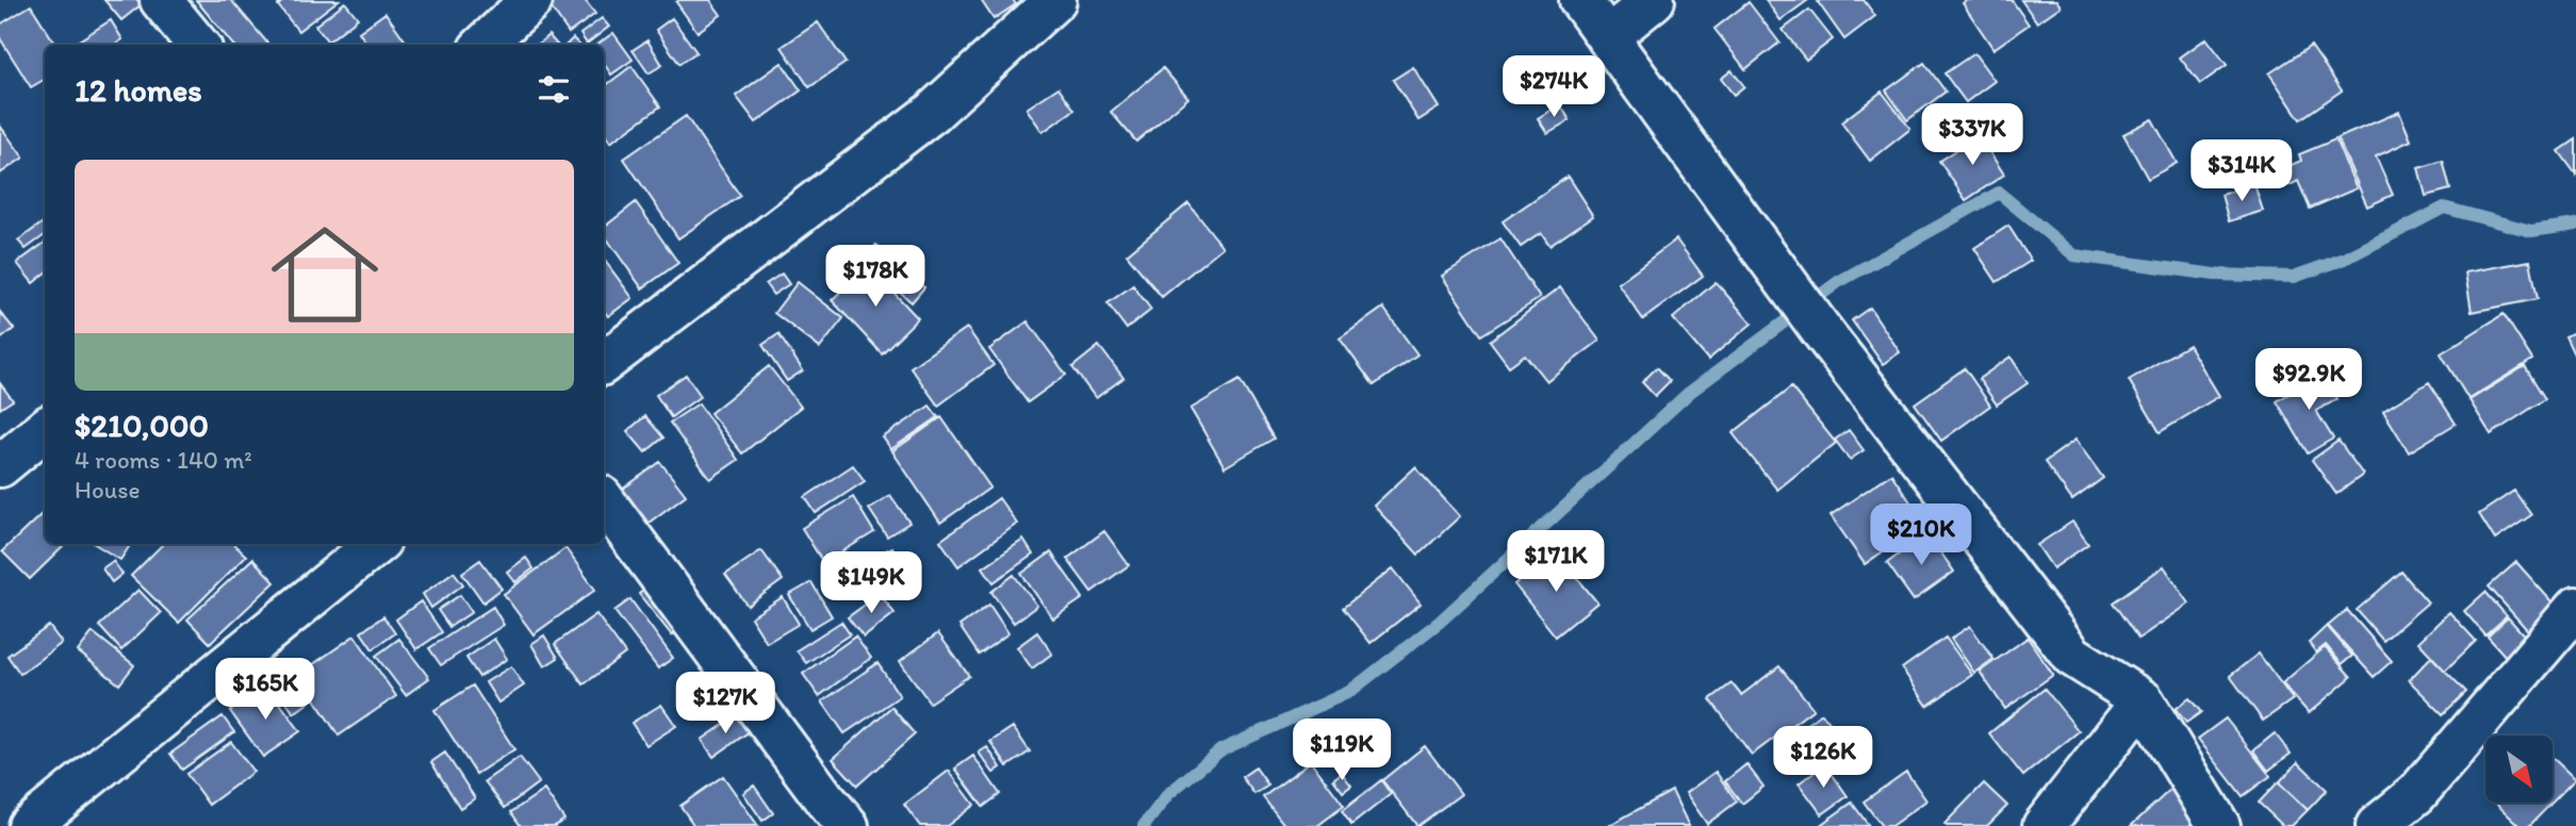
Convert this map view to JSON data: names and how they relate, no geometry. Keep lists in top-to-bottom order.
{
  "north": "bottom right",
  "page": {
    "heading": "12 homes",
    "price": [
      "$274K",
      "$337K",
      "$314K",
      "$178K",
      "$92.9K",
      "$210K",
      "$171K",
      "$149K",
      "$165K",
      "$127K",
      "$119K",
      "$126K"
    ],
    "list": [
      {
        "name": "$210,000",
        "note": "4 rooms · 140 m² · House"
      }
    ]
  }
}
